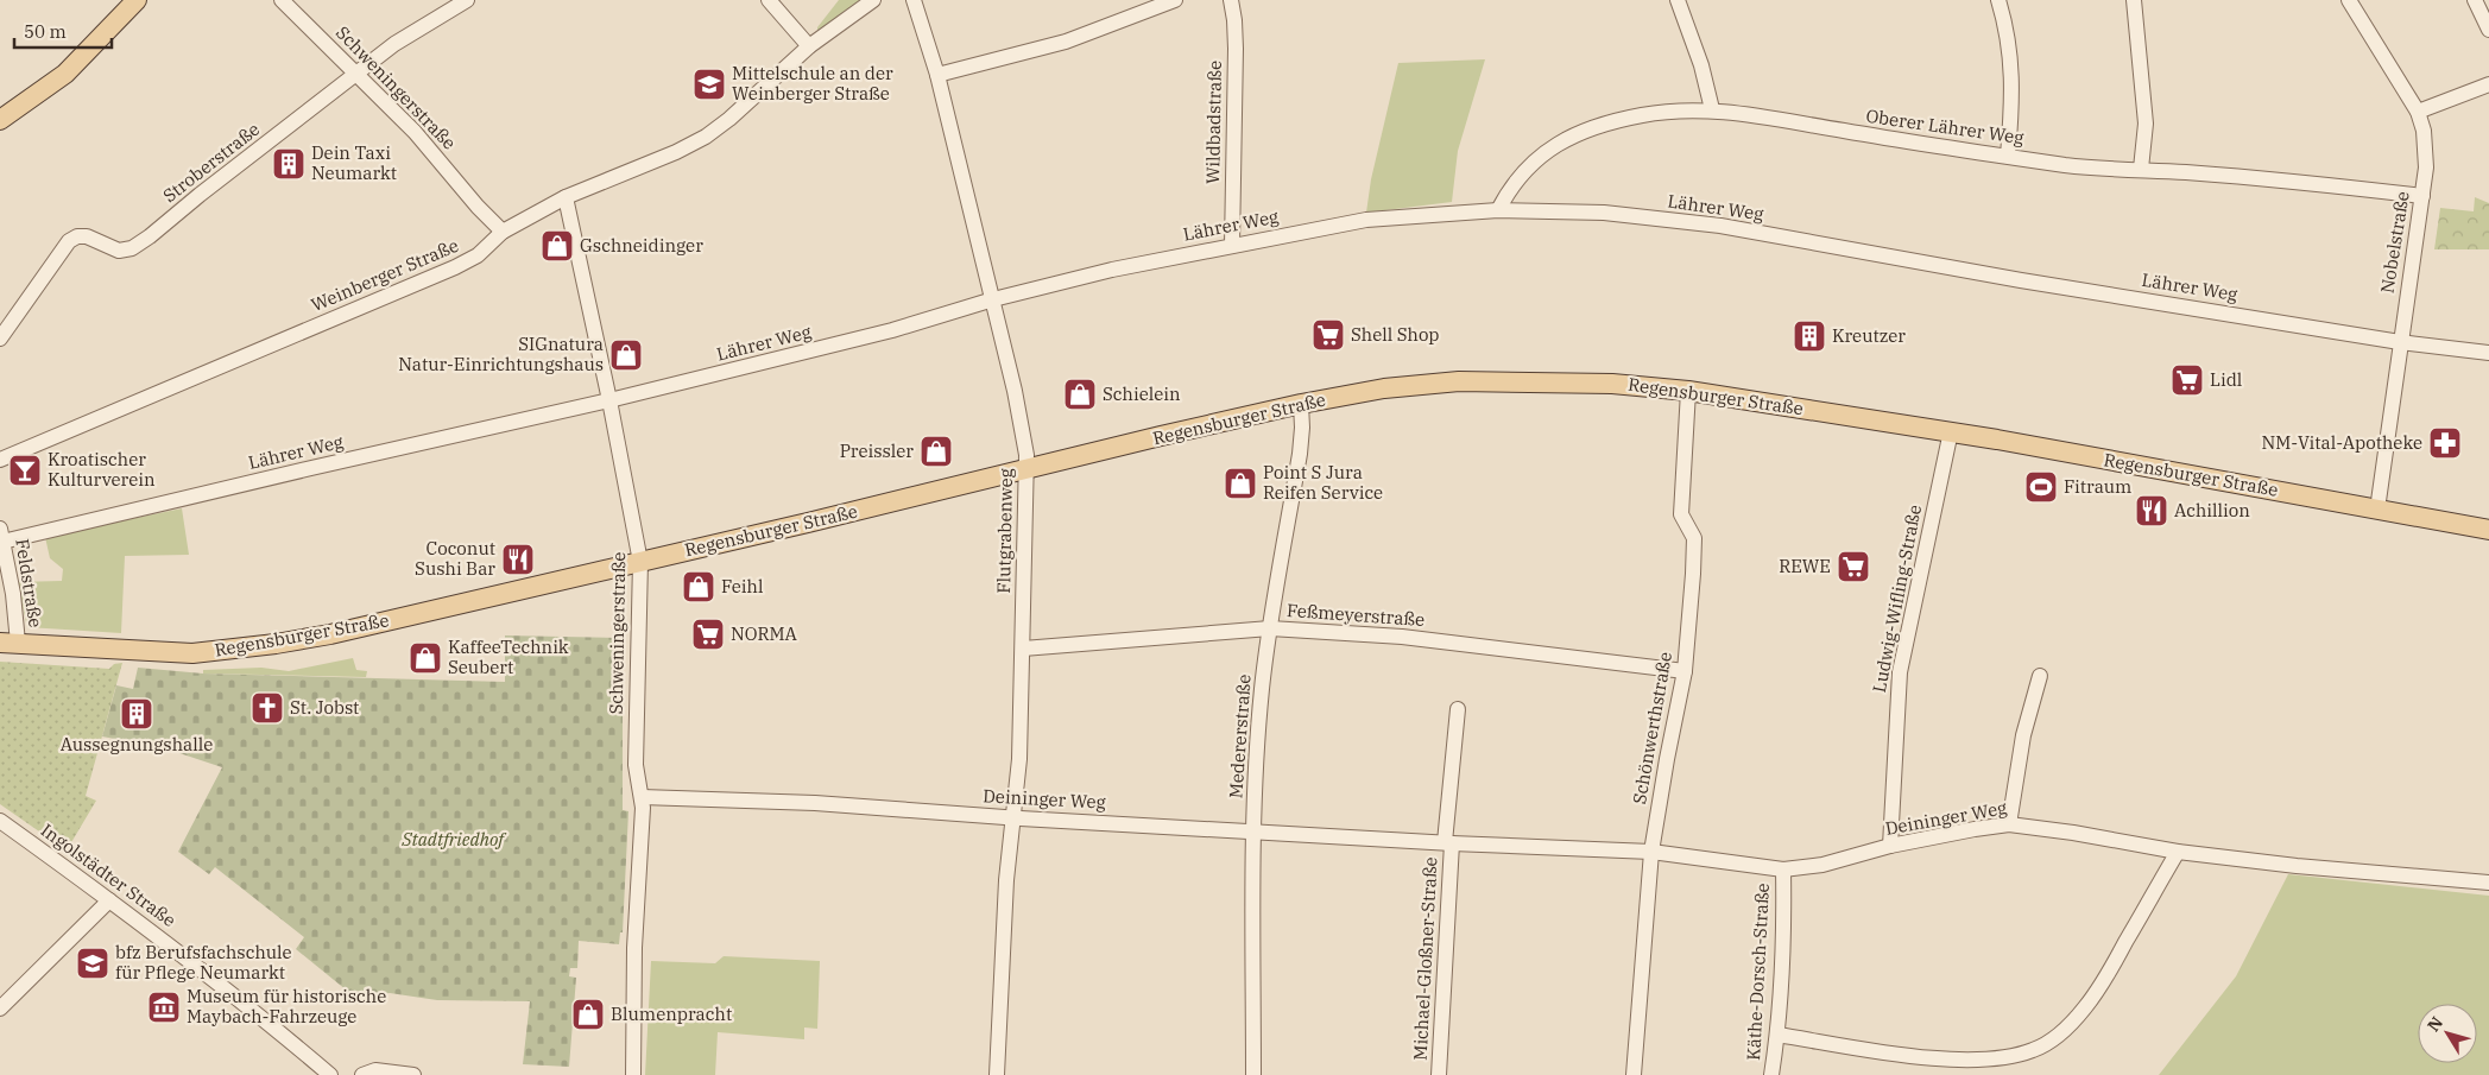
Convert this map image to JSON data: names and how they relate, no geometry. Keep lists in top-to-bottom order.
{
  "streets": {
    "main road": ["Regensburger Straße"],
    "street": [
      "Schweningerstraße",
      "Wildbadstraße",
      "Oberer Lährer Weg",
      "Stroberstraße",
      "Lährer Weg",
      "Nobelstraße",
      "Weinberger Straße",
      "Flutgrabenweg",
      "Feldstraße",
      "Ludwig-Wifling-Straße",
      "Feßmeyerstraße",
      "Schönwerthstraße",
      "Medererstraße",
      "Deininger Weg",
      "Ingolstädter Straße",
      "Michael-Gloßner-Straße",
      "Käthe-Dorsch-Straße"
    ]
  },
  "crossings": [
    ["Schweningerstraße", "Stroberstraße"],
    ["Schweningerstraße", "Lährer Weg"],
    ["Schweningerstraße", "Weinberger Straße"],
    ["Schweningerstraße", "Regensburger Straße"],
    ["Schweningerstraße", "Deininger Weg"],
    ["Wildbadstraße", "Lährer Weg"],
    ["Oberer Lährer Weg", "Lährer Weg"],
    ["Oberer Lährer Weg", "Nobelstraße"],
    ["Lährer Weg", "Nobelstraße"],
    ["Lährer Weg", "Flutgrabenweg"],
    ["Lährer Weg", "Feldstraße"],
    ["Nobelstraße", "Regensburger Straße"],
    ["Regensburger Straße", "Flutgrabenweg"],
    ["Regensburger Straße", "Feldstraße"],
    ["Regensburger Straße", "Ludwig-Wifling-Straße"],
    ["Regensburger Straße", "Schönwerthstraße"],
    ["Regensburger Straße", "Medererstraße"],
    ["Flutgrabenweg", "Feßmeyerstraße"],
    ["Flutgrabenweg", "Deininger Weg"],
    ["Ludwig-Wifling-Straße", "Deininger Weg"],
    ["Feßmeyerstraße", "Schönwerthstraße"],
    ["Feßmeyerstraße", "Medererstraße"],
    ["Schönwerthstraße", "Deininger Weg"],
    ["Medererstraße", "Deininger Weg"],
    ["Deininger Weg", "Michael-Gloßner-Straße"],
    ["Deininger Weg", "Käthe-Dorsch-Straße"]
  ],
  "parks": ["Stadtfriedhof"],
  "places": {
    "school or university": ["Mittelschule an der Weinberger Straße", "bfz Berufsfachschule für Pflege Neumarkt"],
    "building": ["Dein Taxi Neumarkt", "Kreutzer", "Aussegnungshalle"],
    "shop": [
      "Gschneidinger",
      "SIGnatura Natur-Einrichtungshaus",
      "Schielein",
      "Preissler",
      "Point S Jura Reifen Service",
      "Feihl",
      "KaffeeTechnik Seubert",
      "Blumenpracht"
    ],
    "supermarket": [
      "Shell Shop",
      "Lidl",
      "REWE",
      "NORMA"
    ],
    "pharmacy": ["NM-Vital-Apotheke"],
    "bar": ["Kroatischer Kulturverein"],
    "sports": ["Fitraum"],
    "restaurant": ["Achillion", "Coconut Sushi Bar"],
    "church": ["St. Jobst"],
    "museum": ["Museum für historische Maybach-Fahrzeuge"]
  },
  "scale_bar": "50 m",
  "north": "top left"
}
